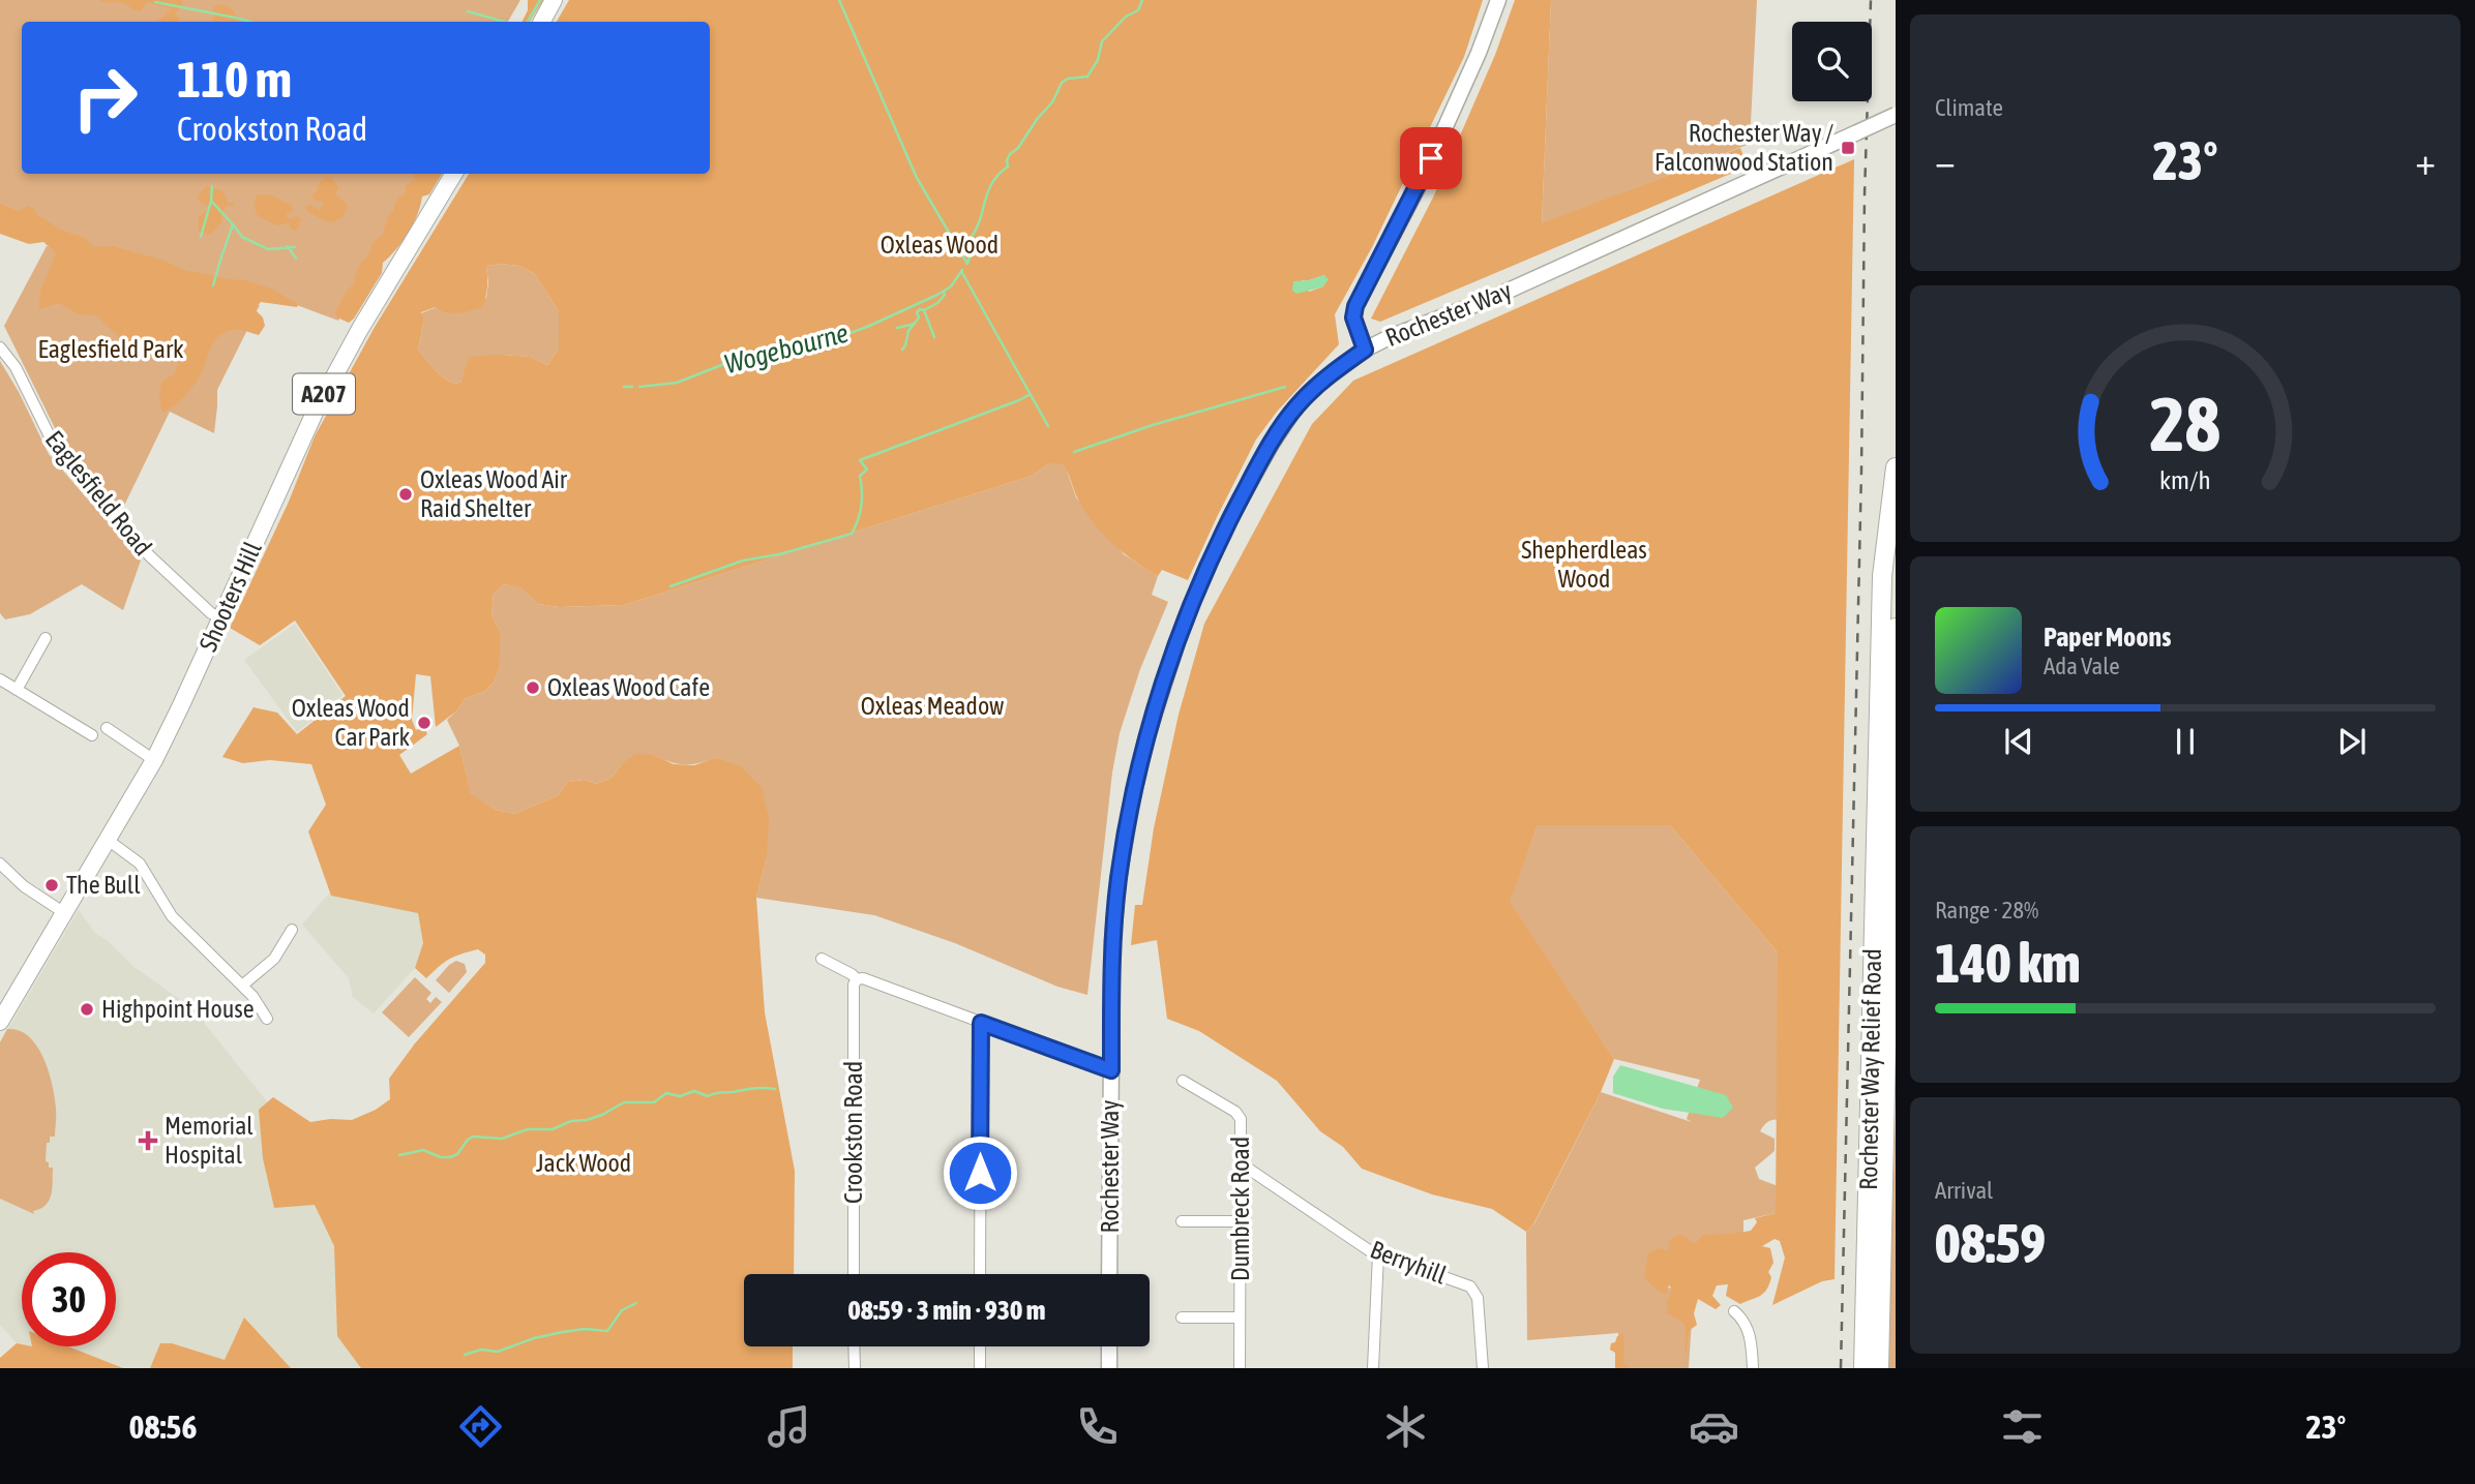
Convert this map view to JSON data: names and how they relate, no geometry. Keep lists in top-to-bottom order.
{
  "streets": {
    "highway": ["Rochester Way Relief Road"],
    "main road": ["A207", "Shooters Hill"],
    "street": [
      "Rochester Way",
      "Eaglesfield Road",
      "Crookston Road",
      "Dumbreck Road",
      "Berryhill"
    ]
  },
  "crossings": [
    ["Eaglesfield Road", "Shooters Hill"],
    ["Dumbreck Road", "Berryhill"]
  ],
  "water": ["Wogebourne"],
  "parks": [
    "Oxleas Wood",
    "Eaglesfield Park",
    "Shepherdleas Wood",
    "Oxleas Meadow",
    "Jack Wood"
  ],
  "places": {
    "transit": ["Rochester Way / Falconwood Station"],
    "other": [
      "Oxleas Wood Air Raid Shelter",
      "Oxleas Wood Cafe",
      "Oxleas Wood Car Park",
      "The Bull",
      "Highpoint House"
    ],
    "health": ["Memorial Hospital"]
  },
  "page": {
    "tile": [
      "Climate",
      ["Range · 28%", "140 km"],
      ["Arrival", "08:59"]
    ],
    "turn": ["110 m", "Crookston Road"],
    "heat": ["−", "23°", "+"],
    "song": ["Paper Moons", "Ada Vale"],
    "limit": "30",
    "trip": "08:59 · 3 min · 930 m",
    "tabs": ["08:56", "23°"],
    "gauge": ["28", "km/h"]
  }
}
